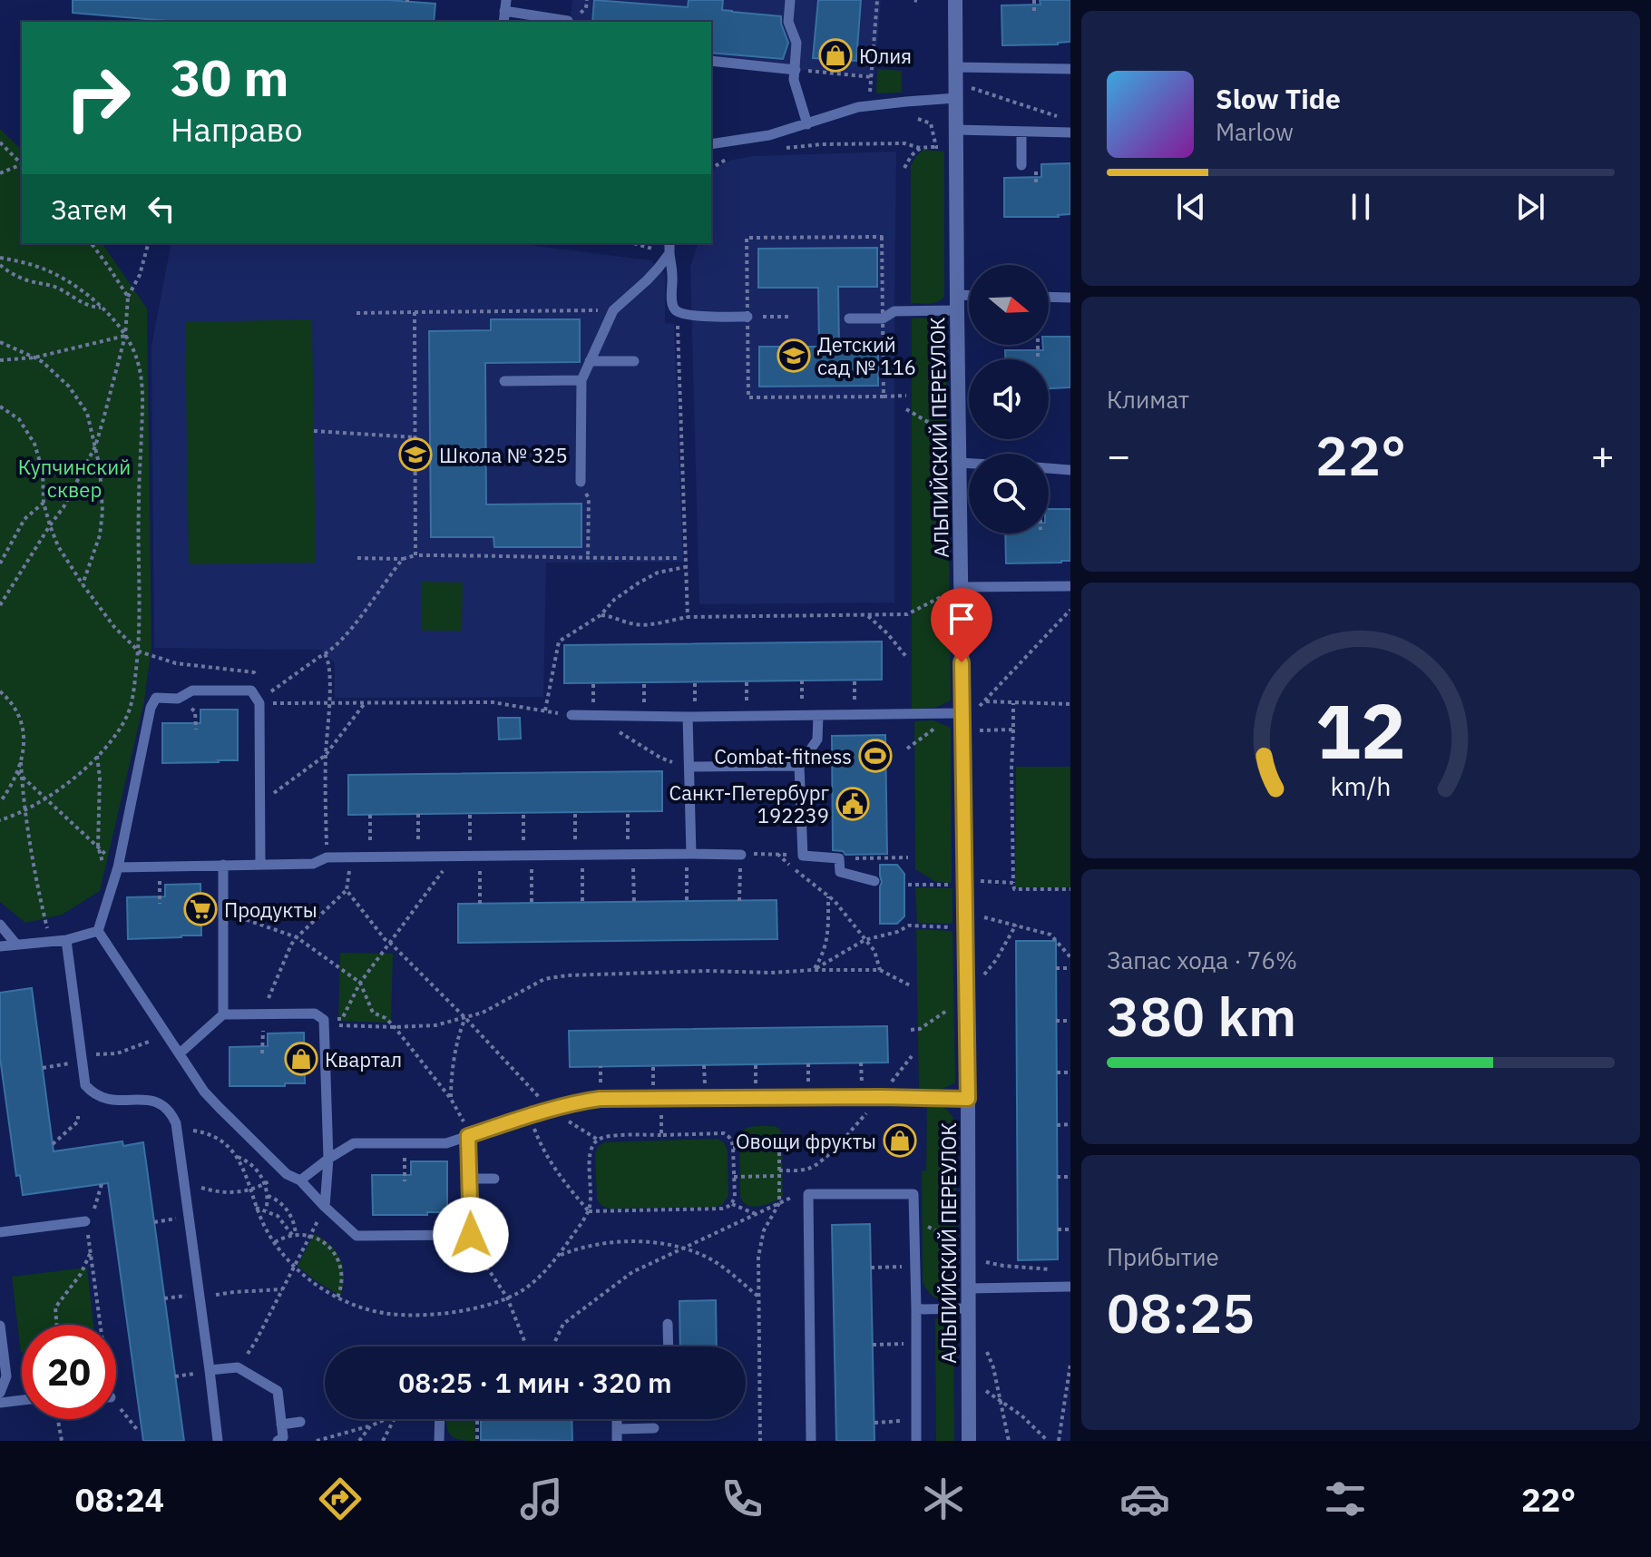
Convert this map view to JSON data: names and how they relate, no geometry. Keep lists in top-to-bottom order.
{
  "streets": {
    "street": ["АЛЬПИЙСКИЙ ПЕРЕУЛОК"]
  },
  "parks": ["Купчинский сквер"],
  "places": {
    "shop": ["Юлия", "Квартал", "Овощи фрукты"],
    "school or university": ["Детский сад № 116", "Школа № 325"],
    "sports": ["Combat-fitness"],
    "public building": ["Санкт-Петербург 192239"],
    "supermarket": ["Продукты"]
  },
  "north": "right",
  "page": {
    "turn": ["30 m", "Направо"],
    "song": ["Slow Tide", "Marlow"],
    "then": "Затем",
    "tile": [
      "Климат",
      ["Запас хода · 76%", "380 km"],
      ["Прибытие", "08:25"]
    ],
    "heat": ["−", "22°", "+"],
    "limit": "20",
    "trip": "08:25 · 1 мин · 320 m",
    "tabs": ["08:24", "22°"],
    "gauge": ["12", "km/h"]
  }
}
